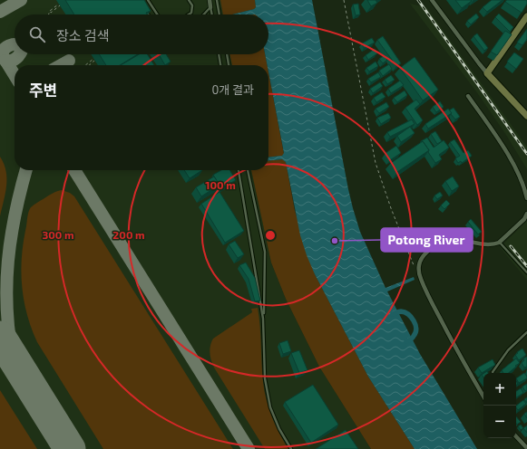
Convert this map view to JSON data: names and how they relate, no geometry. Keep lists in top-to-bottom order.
{
  "places": ["Potong River"],
  "page": {
    "search": "장소 검색",
    "heading": ["주변", "0개 결과"],
    "map_buttons": ["+", "−"]
  },
  "rings": ["100 m", "200 m", "300 m"]
}
